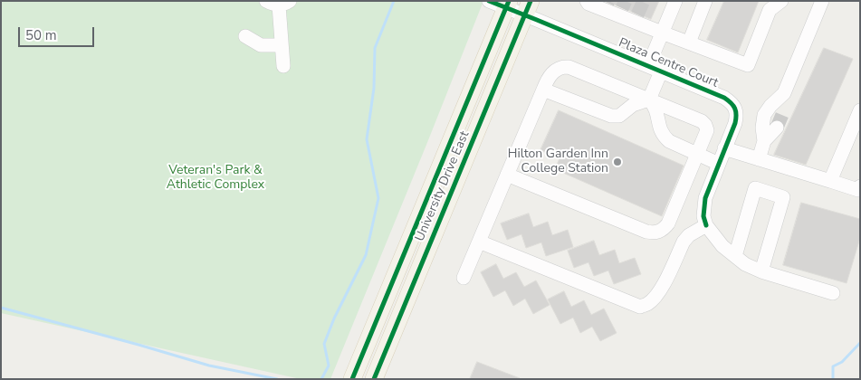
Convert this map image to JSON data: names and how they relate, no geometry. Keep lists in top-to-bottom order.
{
  "streets": {
    "main road": ["University Drive East"],
    "street": ["Plaza Centre Court"]
  },
  "crossings": [
    ["Plaza Centre Court", "University Drive East"]
  ],
  "parks": ["Veteran's Park & Athletic Complex"],
  "places": ["Hilton Garden Inn College Station"],
  "scale_bar": "50 m"
}
